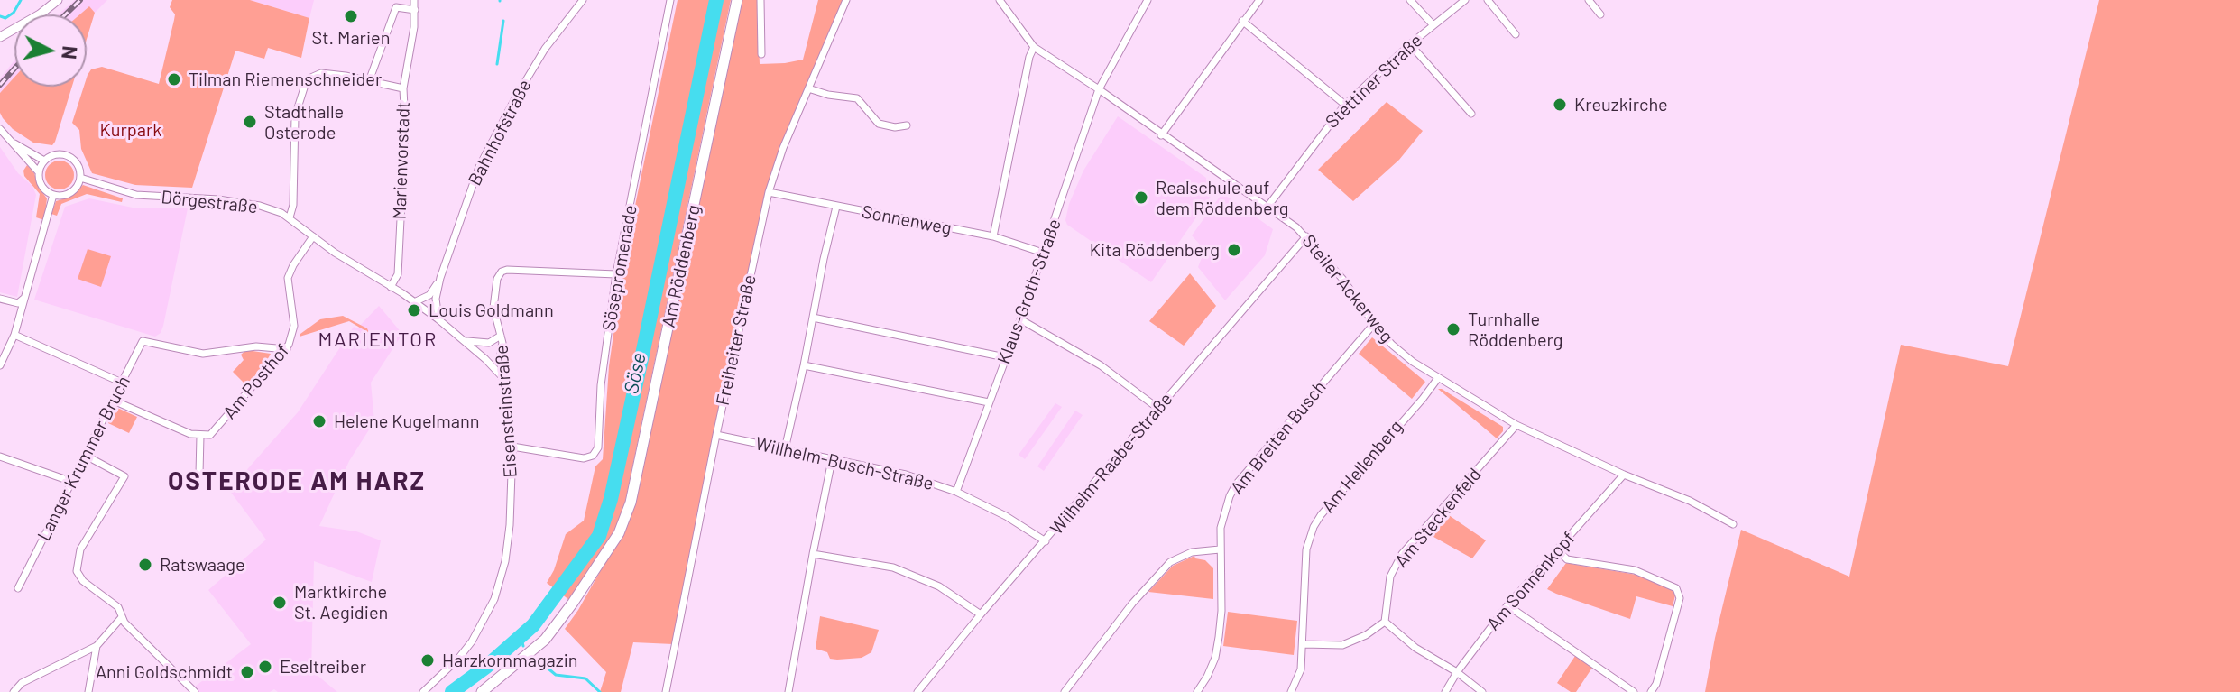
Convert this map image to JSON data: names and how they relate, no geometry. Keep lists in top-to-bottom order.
{
  "streets": {
    "main road": ["Am Röddenberg"],
    "street": [
      "Stettiner Straße",
      "Bahnhofstraße",
      "Marienvorstadt",
      "Dörgestraße",
      "Sonnenweg",
      "Sösepromenade",
      "Steiler Ackerweg",
      "Klaus-Groth-Straße",
      "Freiheiter Straße",
      "Am Posthof",
      "Eisensteinstraße",
      "Am Breiten Busch",
      "Langer Krummer Bruch",
      "Willhelm-Busch-Straße",
      "Wilhelm-Raabe-Straße",
      "Am Hellenberg",
      "Am Steckenfeld",
      "Am Sonnenkopf"
    ]
  },
  "crossings": [
    ["Stettiner Straße", "Steiler Ackerweg"],
    ["Marienvorstadt", "Dörgestraße"],
    ["Dörgestraße", "Am Posthof"],
    ["Dörgestraße", "Eisensteinstraße"],
    ["Sonnenweg", "Klaus-Groth-Straße"],
    ["Sonnenweg", "Freiheiter Straße"],
    ["Sösepromenade", "Eisensteinstraße"],
    ["Steiler Ackerweg", "Klaus-Groth-Straße"],
    ["Steiler Ackerweg", "Am Breiten Busch"],
    ["Steiler Ackerweg", "Wilhelm-Raabe-Straße"],
    ["Steiler Ackerweg", "Am Hellenberg"],
    ["Steiler Ackerweg", "Am Steckenfeld"],
    ["Steiler Ackerweg", "Am Sonnenkopf"],
    ["Klaus-Groth-Straße", "Willhelm-Busch-Straße"],
    ["Freiheiter Straße", "Willhelm-Busch-Straße"],
    ["Am Posthof", "Langer Krummer Bruch"],
    ["Willhelm-Busch-Straße", "Wilhelm-Raabe-Straße"]
  ],
  "districts": ["MARIENTOR", "OSTERODE AM HARZ"],
  "water": ["Söse"],
  "parks": ["Kurpark"],
  "places": [
    "St. Marien",
    "Tilman Riemenschneider",
    "Kreuzkirche",
    "Stadthalle Osterode",
    "Realschule auf dem Röddenberg",
    "Kita Röddenberg",
    "Louis Goldmann",
    "Turnhalle Röddenberg",
    "Helene Kugelmann",
    "Ratswaage",
    "Marktkirche St. Aegidien",
    "Harzkornmagazin",
    "Eseltreiber",
    "Anni Goldschmidt"
  ],
  "north": "right"
}
